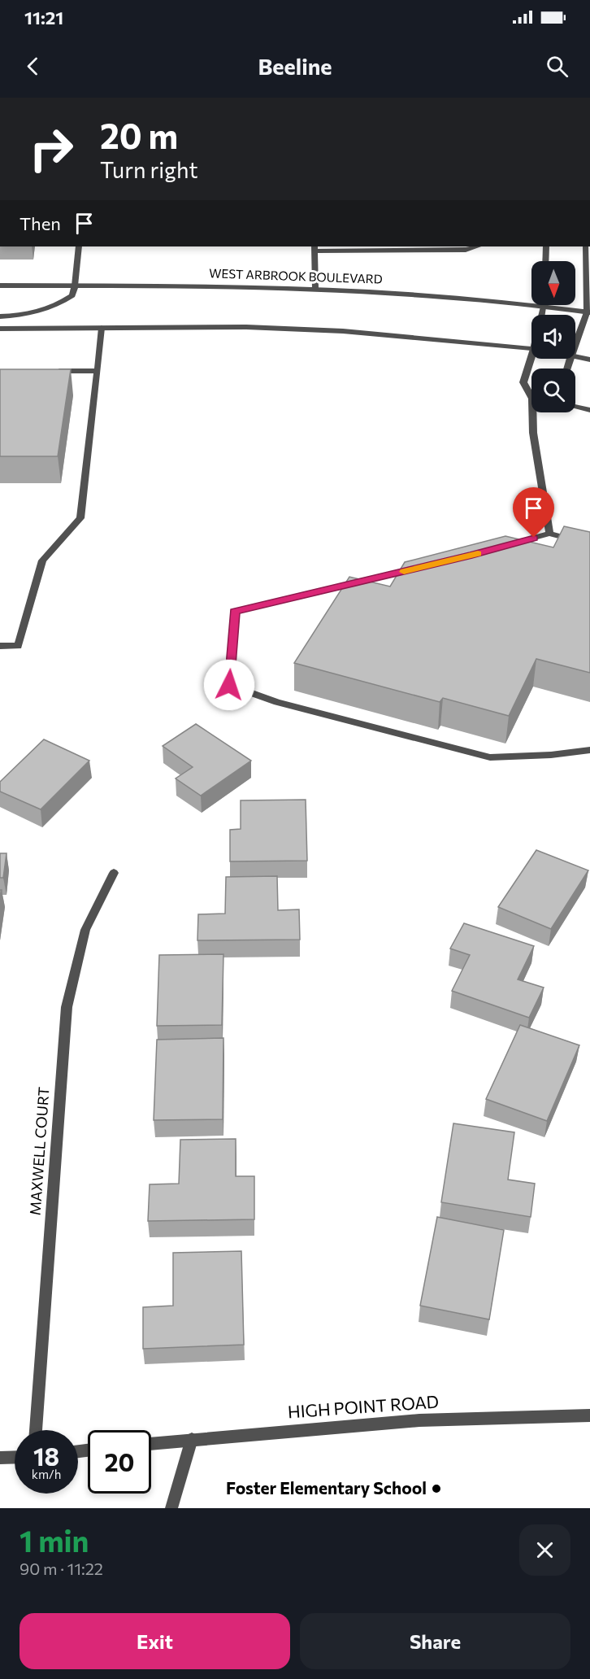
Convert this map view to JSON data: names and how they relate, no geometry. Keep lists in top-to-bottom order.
{
  "streets": {
    "street": ["WEST ARBROOK BOULEVARD", "MAXWELL COURT", "HIGH POINT ROAD"]
  },
  "places": ["Foster Elementary School"],
  "north": "bottom",
  "page": {
    "status": "11:21",
    "header": "Beeline",
    "turn": ["20 m", "Turn right"],
    "then": "Then",
    "speed": "18 km/h",
    "limit": "20",
    "heading": ["1 min", "90 m · 11:22"],
    "buttons": ["Exit", "Share"]
  }
}
